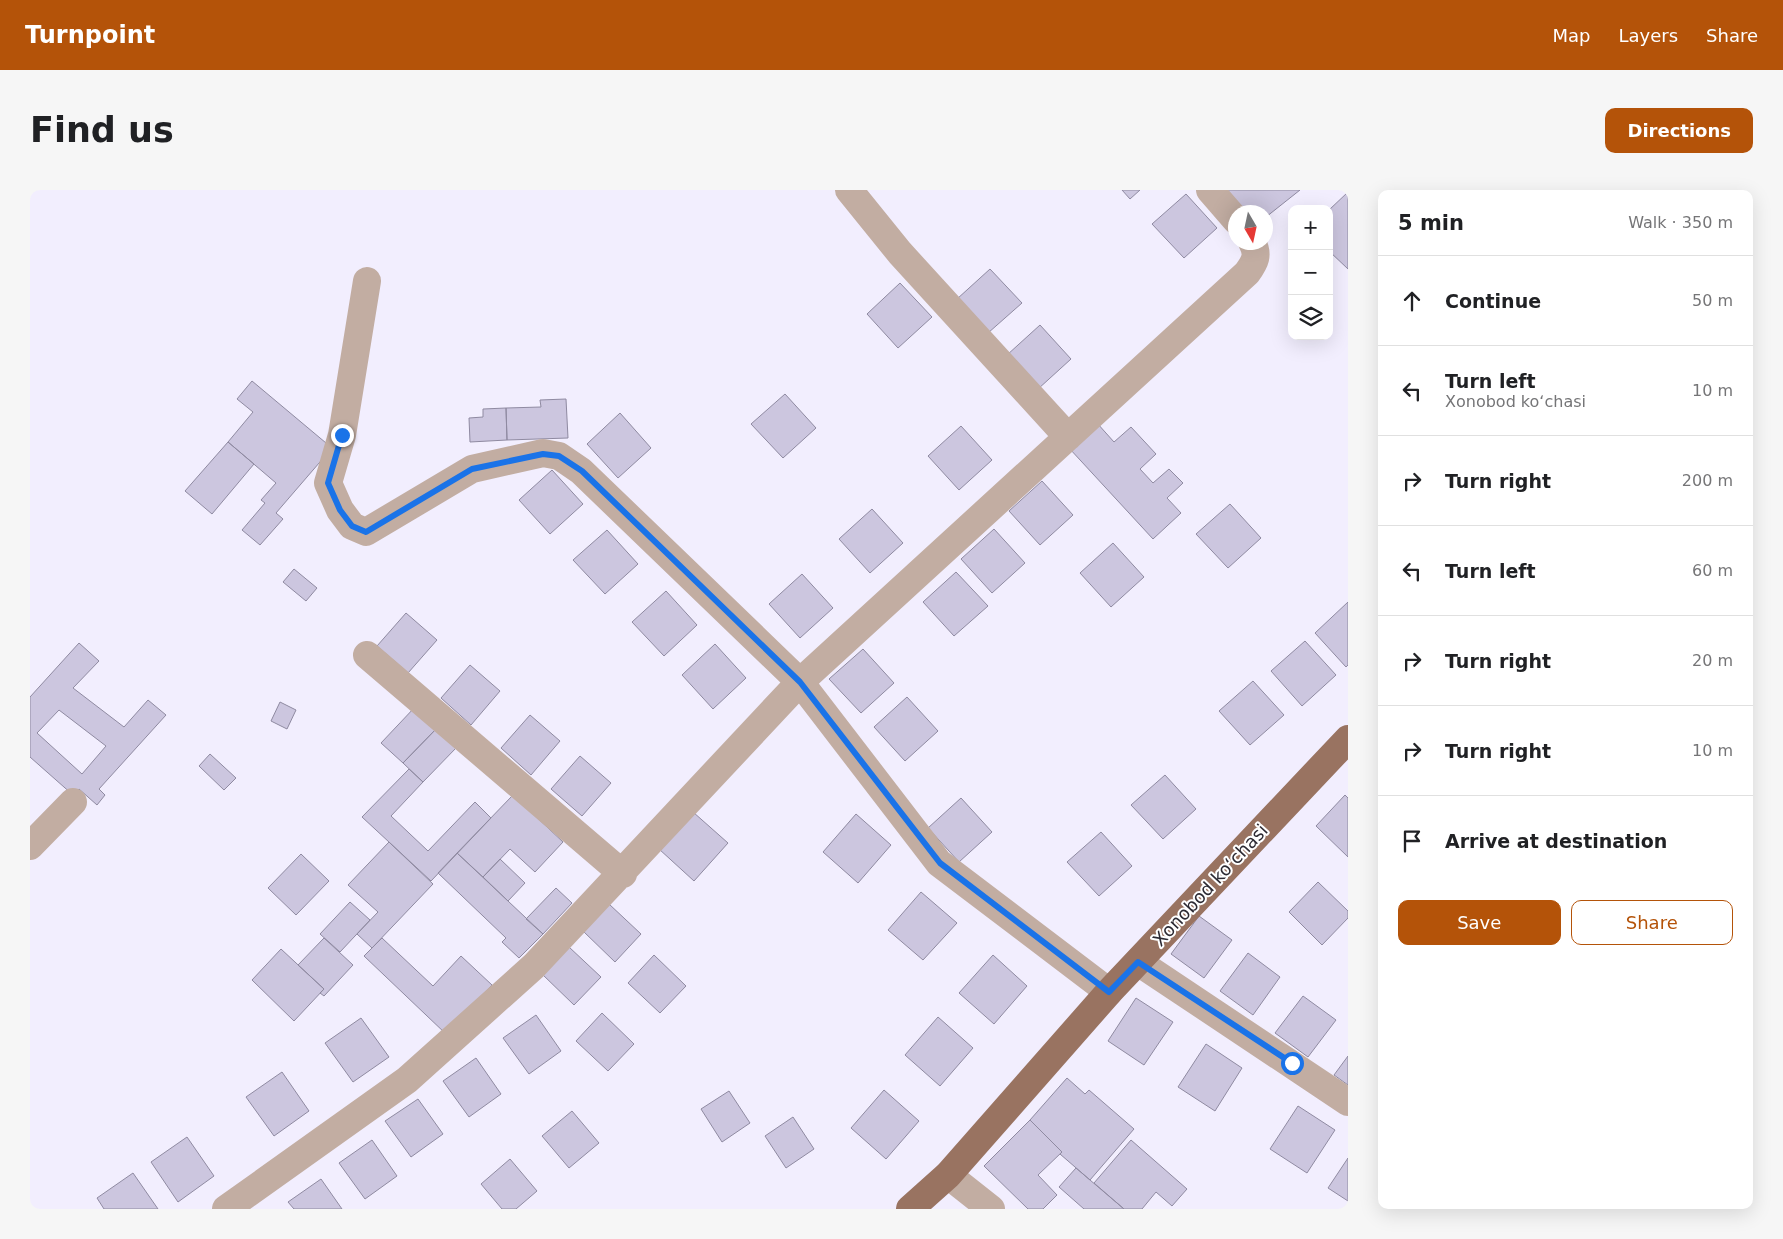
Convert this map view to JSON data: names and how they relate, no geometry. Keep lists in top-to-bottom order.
{
  "streets": {
    "main road": ["Xonobod koʻchasi"]
  },
  "north": "bottom",
  "page": {
    "header": "Turnpoint",
    "nav": ["Map", "Layers", "Share"],
    "buttons": [
      "Directions",
      ["Save", "Share"]
    ],
    "title": "Find us",
    "heading": ["5 min", "Walk · 350 m"],
    "map_buttons": ["+", "−"],
    "list": [
      ["Continue", "50 m"],
      ["Turn left", "Xonobod koʻchasi", "10 m"],
      ["Turn right", "200 m"],
      ["Turn left", "60 m"],
      ["Turn right", "20 m"],
      ["Turn right", "10 m"],
      "Arrive at destination"
    ]
  }
}
